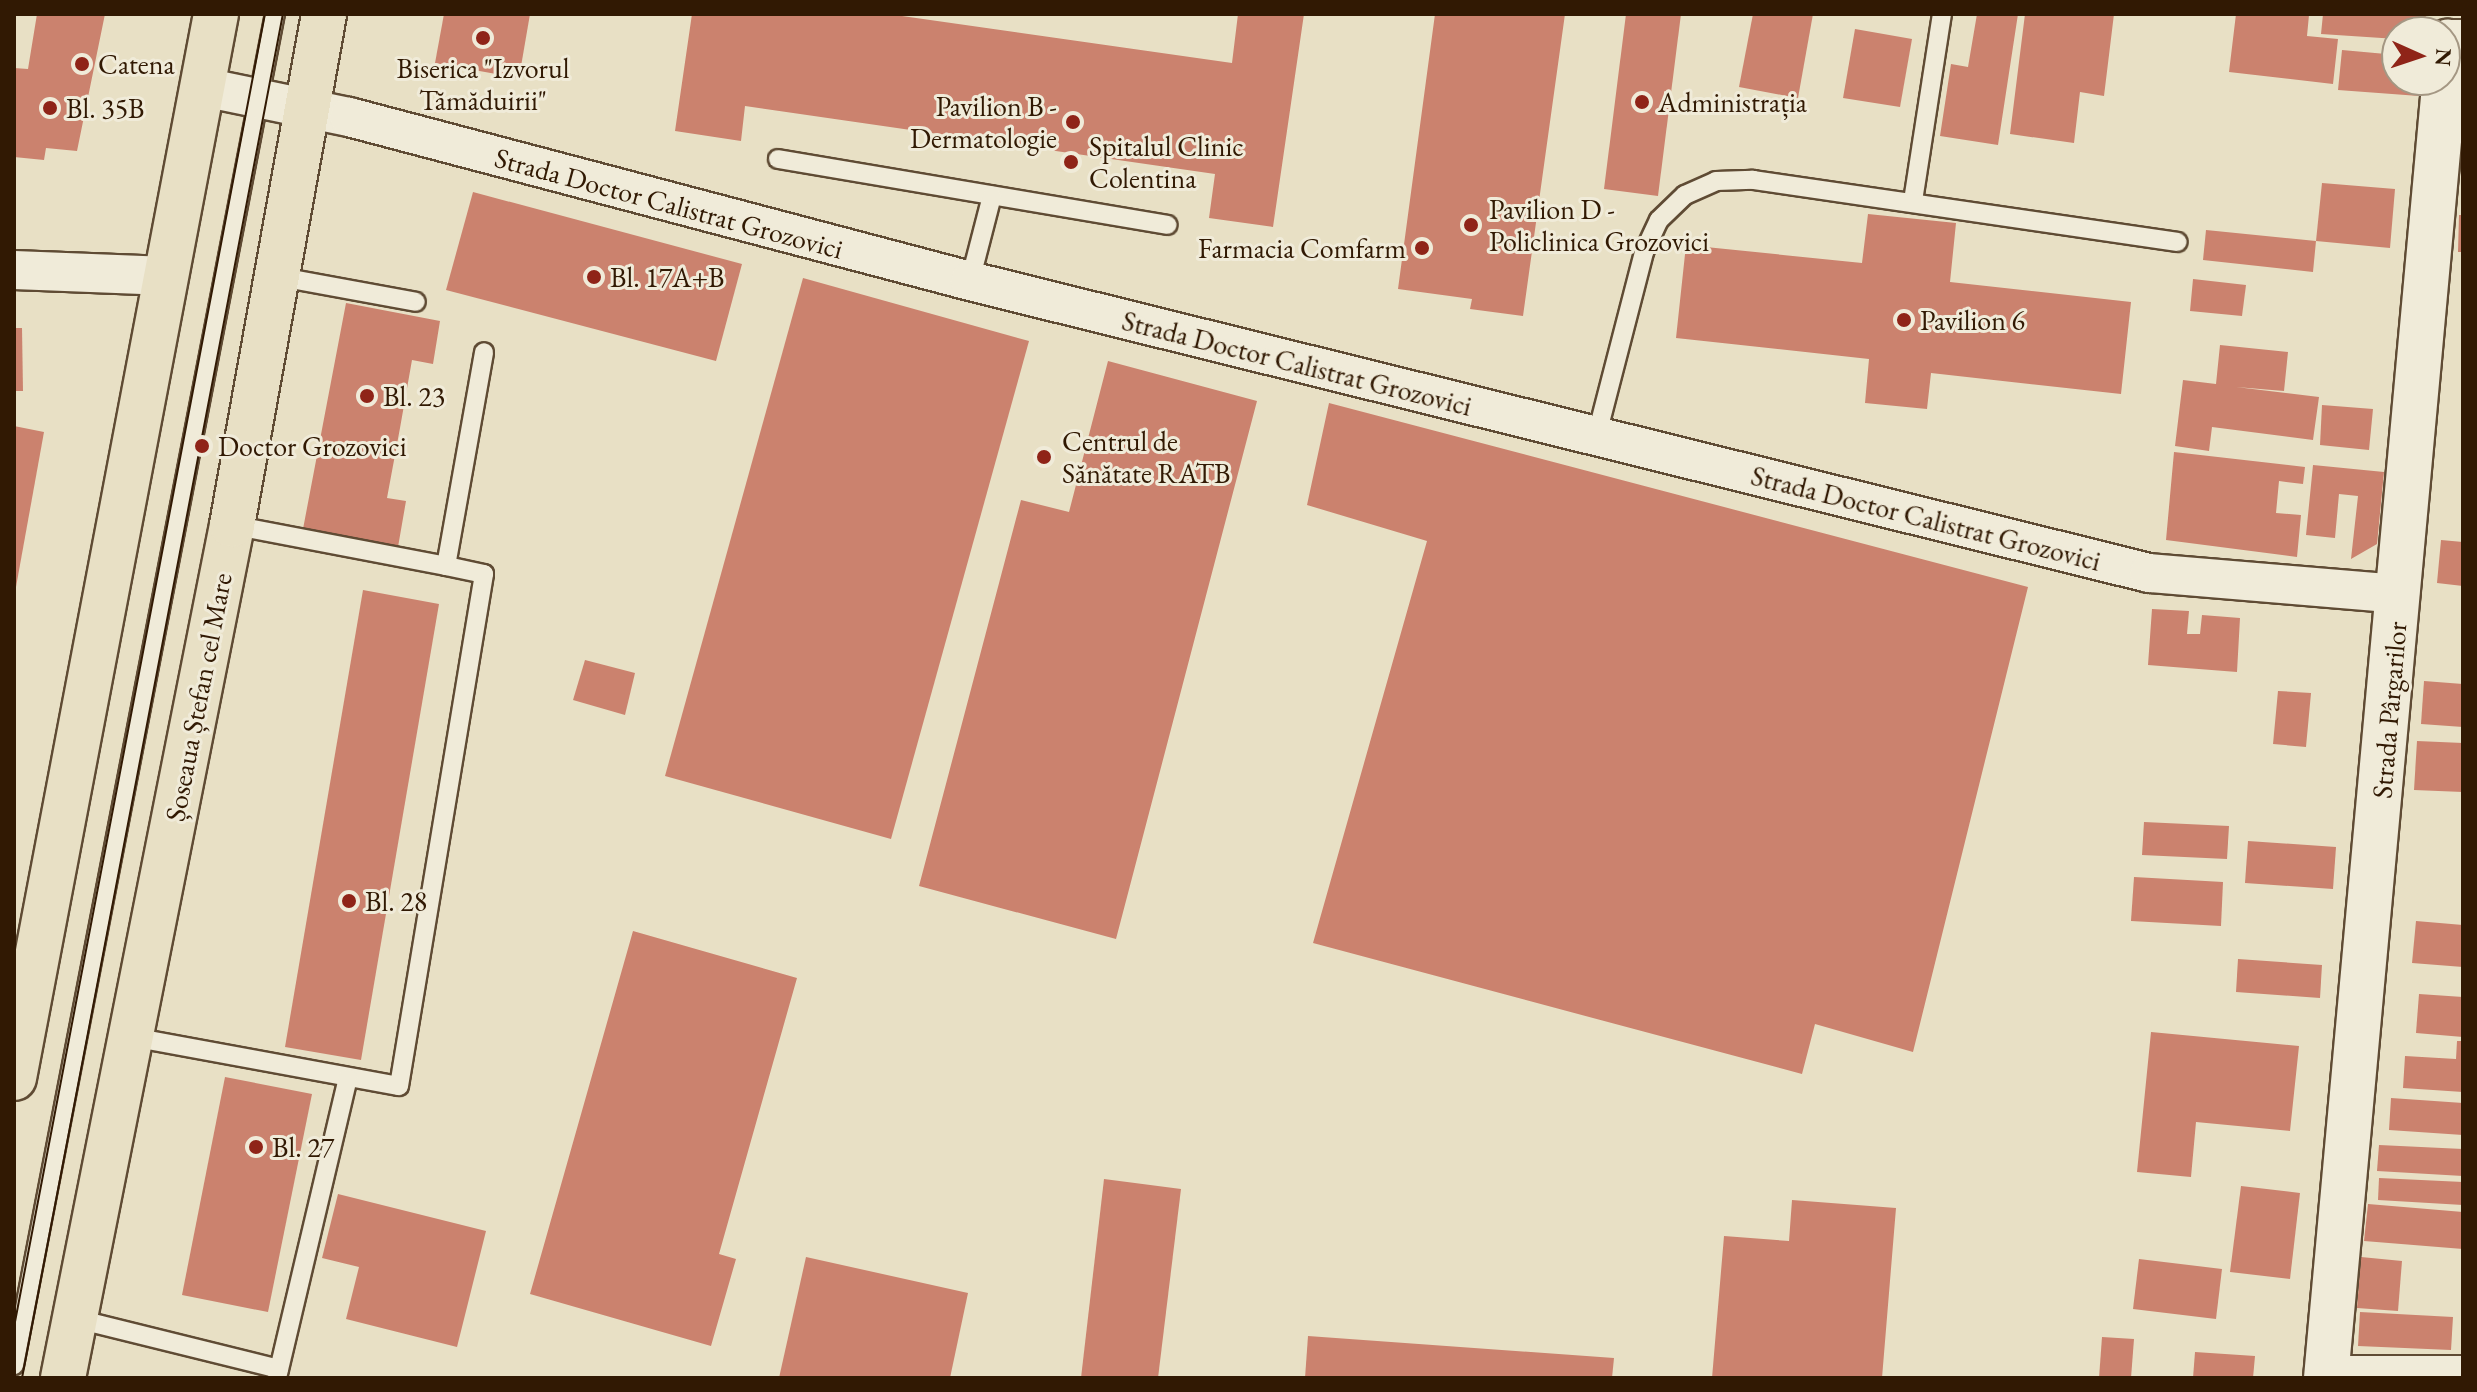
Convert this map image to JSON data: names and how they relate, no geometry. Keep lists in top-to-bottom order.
{
  "streets": {
    "main road": ["Șoseaua Ștefan cel Mare"],
    "street": ["Strada Doctor Calistrat Grozovici", "Strada Pârgarilor"]
  },
  "crossings": [
    ["Strada Doctor Calistrat Grozovici", "Șoseaua Ștefan cel Mare"],
    ["Strada Doctor Calistrat Grozovici", "Strada Pârgarilor"]
  ],
  "places": [
    "Biserica \"Izvorul Tămăduirii\"",
    "Catena",
    "Administrația",
    "Bl. 35B",
    "Pavilion B - Dermatologie",
    "Spitalul Clinic Colentina",
    "Pavilion D - Policlinica Grozovici",
    "Farmacia Comfarm",
    "Bl. 17A+B",
    "Pavilion 6",
    "Bl. 23",
    "Doctor Grozovici",
    "Centrul de Sănătate RATB",
    "Bl. 28",
    "Bl. 27"
  ],
  "north": "right"
}
